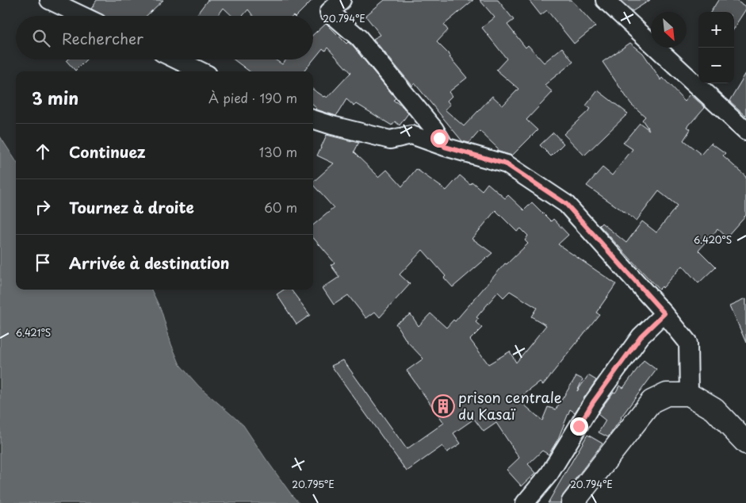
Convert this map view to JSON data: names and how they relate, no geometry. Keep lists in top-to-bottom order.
{
  "places": {
    "building": ["prison centrale du Kasaï"]
  },
  "north": "bottom right",
  "page": {
    "map_buttons": ["+", "−"],
    "search": "Rechercher",
    "heading": ["3 min", "À pied · 190 m"],
    "list": [
      ["Continuez", "130 m"],
      ["Tournez à droite", "60 m"],
      "Arrivée à destination"
    ]
  },
  "coordinates": [
    "20.794°E",
    "6.420°S",
    "6.421°S",
    "20.795°E"
  ]
}
